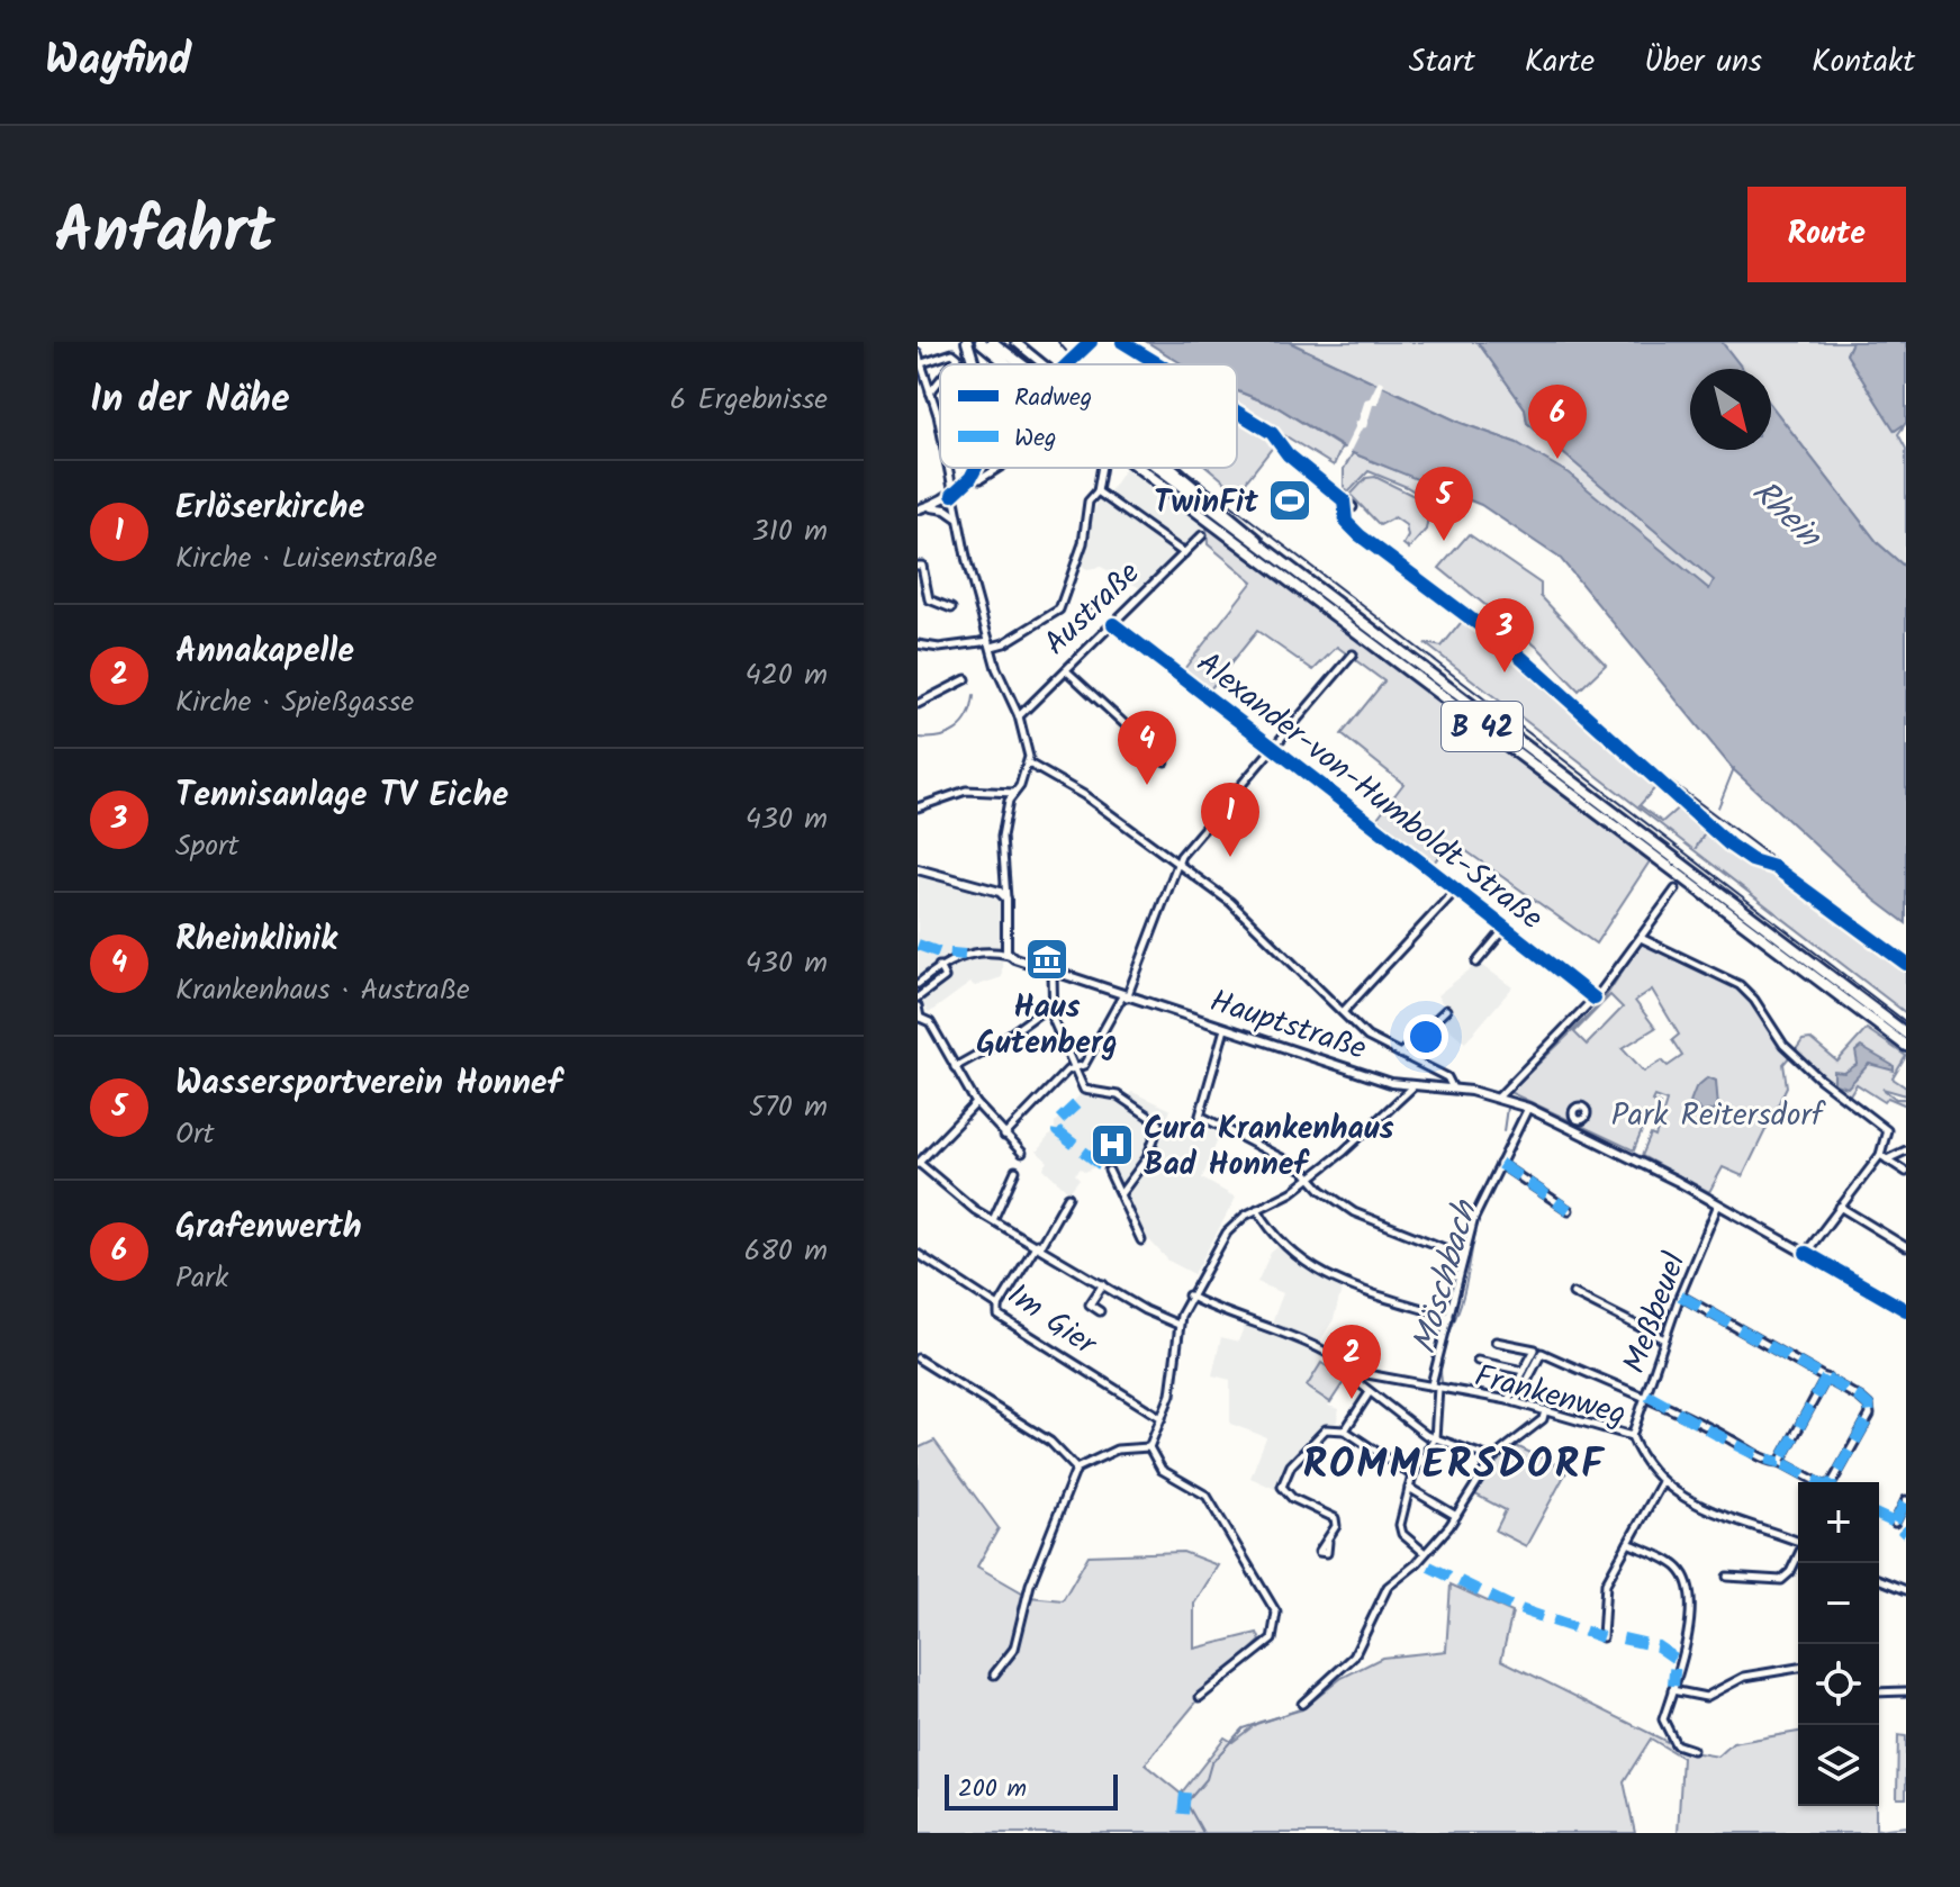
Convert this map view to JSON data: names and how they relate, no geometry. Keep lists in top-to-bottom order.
{
  "streets": {
    "highway": ["B 42"],
    "main road": ["Hauptstraße"],
    "street": [
      "Austraße",
      "Alexander-von-Humboldt-Straße",
      "Meßbeuel",
      "Im Gier",
      "Frankenweg"
    ]
  },
  "crossings": [
    ["Austraße", "Alexander-von-Humboldt-Straße"],
    ["Hauptstraße", "Meßbeuel"],
    ["Meßbeuel", "Frankenweg"]
  ],
  "districts": ["ROMMERSDORF"],
  "water": ["Rhein", "Möschbach"],
  "parks": ["Park Reitersdorf"],
  "places": {
    "sports": ["TwinFit"],
    "museum": ["Haus Gutenberg"],
    "hospital": ["Cura Krankenhaus Bad Honnef"]
  },
  "legend": ["Radweg", "Weg"],
  "scale_bar": "200 m",
  "north": "bottom right",
  "page": {
    "header": "Wayfind",
    "nav": [
      "Start",
      "Karte",
      "Über uns",
      "Kontakt"
    ],
    "title": "Anfahrt",
    "buttons": "Route",
    "heading": ["In der Nähe", "6 Ergebnisse"],
    "pins": [
      "6",
      "5",
      "3",
      "4",
      "1",
      "2"
    ],
    "list": [
      {
        "mark": "1",
        "name": "Erlöserkirche",
        "note": "Kirche · Luisenstraße",
        "value": "310 m"
      },
      {
        "mark": "2",
        "name": "Annakapelle",
        "note": "Kirche · Spießgasse",
        "value": "420 m"
      },
      {
        "mark": "3",
        "name": "Tennisanlage TV Eiche",
        "note": "Sport",
        "value": "430 m"
      },
      {
        "mark": "4",
        "name": "Rheinklinik",
        "note": "Krankenhaus · Austraße",
        "value": "430 m"
      },
      {
        "mark": "5",
        "name": "Wassersportverein Honnef",
        "note": "Ort",
        "value": "570 m"
      },
      {
        "mark": "6",
        "name": "Grafenwerth",
        "note": "Park",
        "value": "680 m"
      }
    ],
    "map_buttons": ["+", "−"],
    "scale": "200 m"
  }
}
